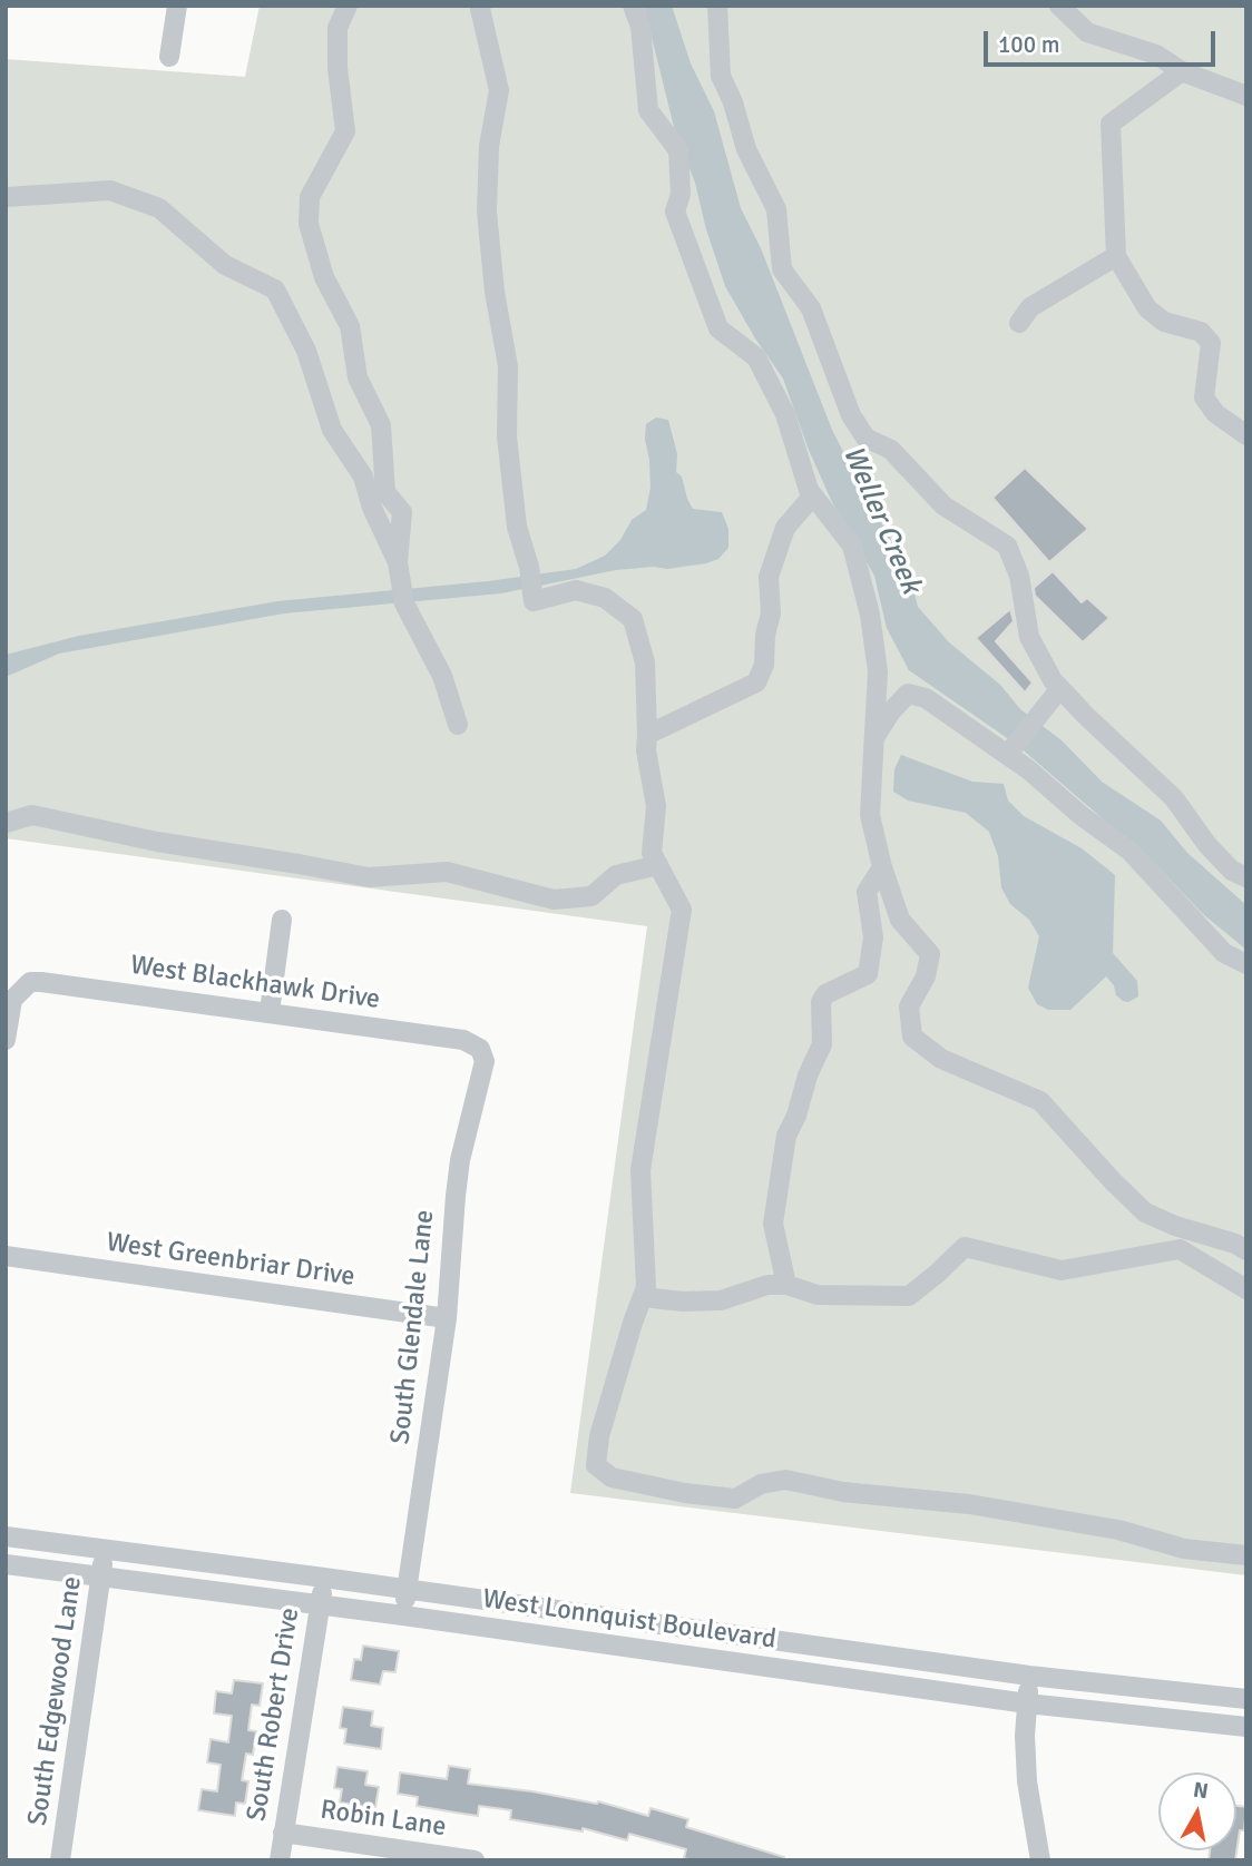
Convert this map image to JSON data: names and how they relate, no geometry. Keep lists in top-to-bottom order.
{
  "streets": {
    "street": [
      "West Blackhawk Drive",
      "West Greenbriar Drive",
      "South Glendale Lane",
      "West Lonnquist Boulevard",
      "South Edgewood Lane",
      "South Robert Drive",
      "Robin Lane"
    ]
  },
  "crossings": [
    ["West Blackhawk Drive", "South Glendale Lane"],
    ["West Greenbriar Drive", "South Glendale Lane"],
    ["South Glendale Lane", "West Lonnquist Boulevard"],
    ["West Lonnquist Boulevard", "South Edgewood Lane"],
    ["West Lonnquist Boulevard", "South Robert Drive"],
    ["South Robert Drive", "Robin Lane"]
  ],
  "water": ["Weller Creek"],
  "scale_bar": "100 m",
  "north": "top"
}
